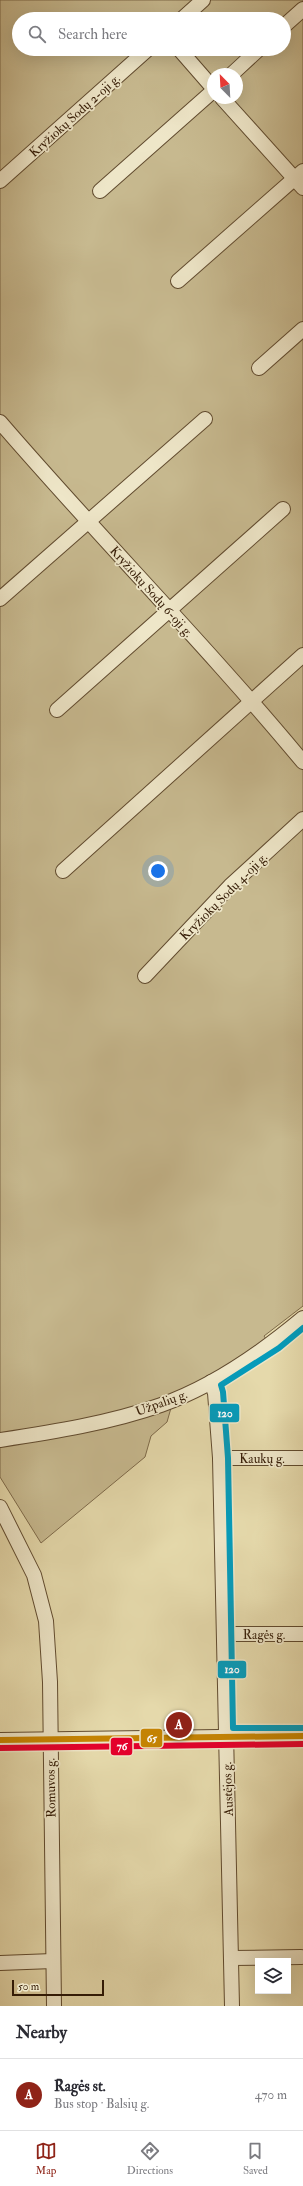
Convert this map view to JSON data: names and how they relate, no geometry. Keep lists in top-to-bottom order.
{
  "streets": {
    "street": [
      "Kryžiokų Sodų 2-oji g.",
      "Kryžiokų Sodų 6-oji g.",
      "Kryžiokų Sodų 4-oji g.",
      "Užpalių g.",
      "Kaukų g.",
      "Ragės g.",
      "Romuvos g.",
      "Austėjos g."
    ]
  },
  "crossings": [
    ["Užpalių g.", "Austėjos g."],
    ["Kaukų g.", "Austėjos g."],
    ["Ragės g.", "Austėjos g."]
  ],
  "lines": ["transit line 120", "transit line 65", "transit line 76"],
  "scale_bar": "50 m",
  "north": "top left",
  "page": {
    "search": "Search here",
    "pins": "A",
    "scale": "50 m",
    "heading": "Nearby",
    "list": [
      {
        "mark": "A",
        "name": "Ragės st.",
        "note": "Bus stop · Balsių g.",
        "value": "470 m"
      }
    ],
    "nav": ["Map", "Directions", "Saved"]
  }
}
